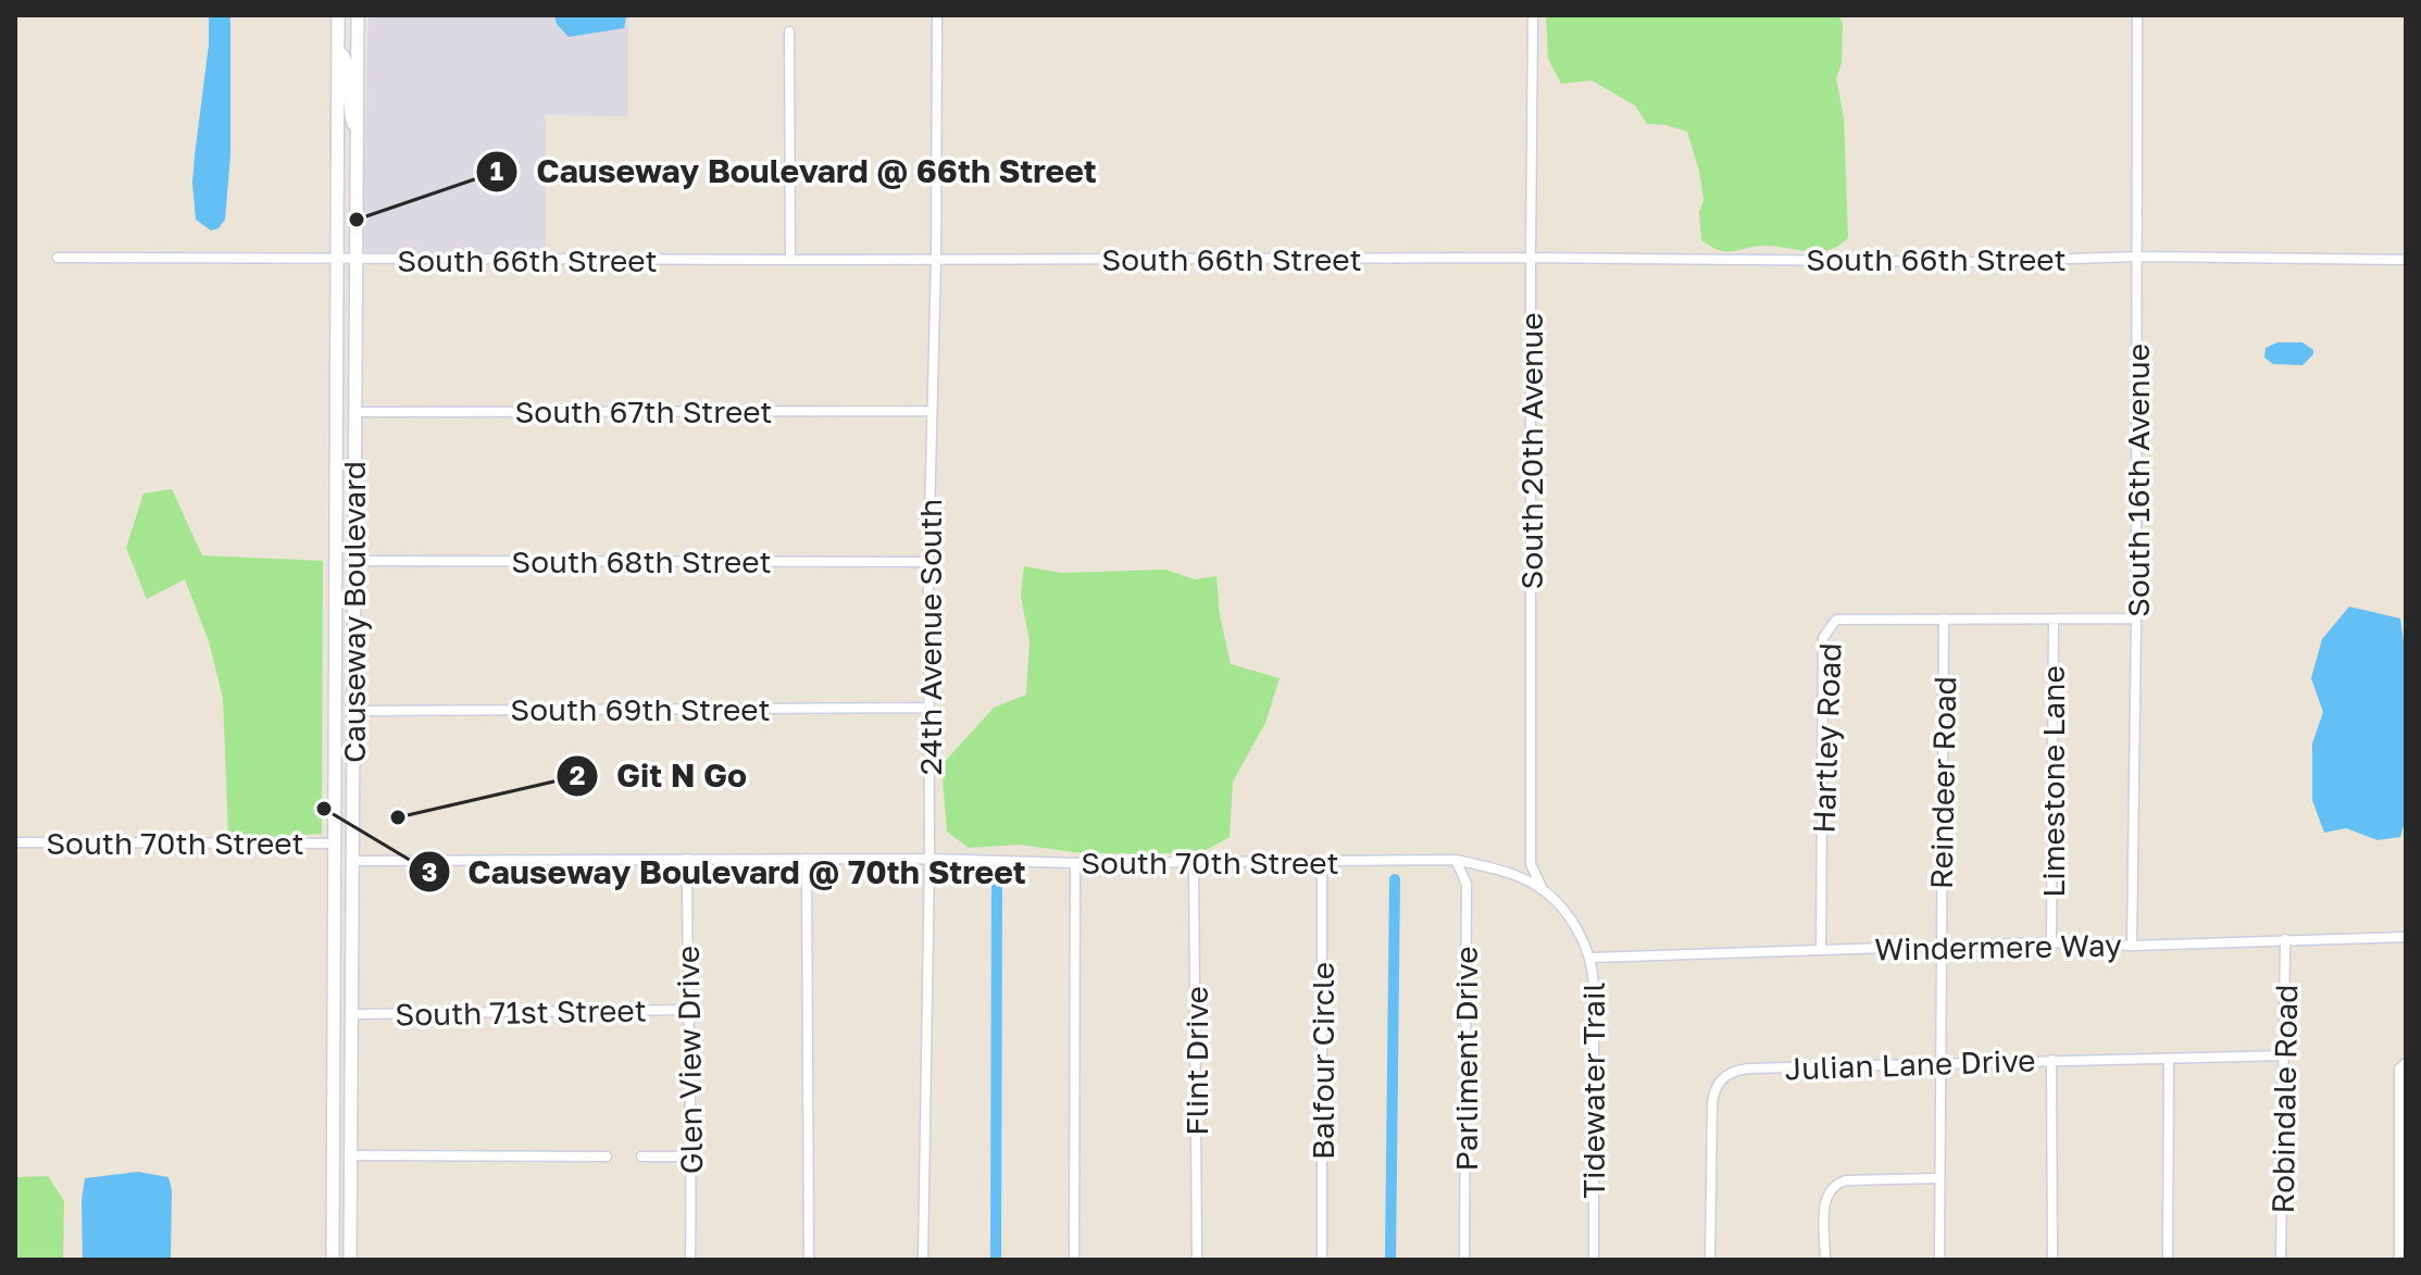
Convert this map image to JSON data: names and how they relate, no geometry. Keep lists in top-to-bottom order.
{
  "streets": {
    "main road": ["Causeway Boulevard"],
    "street": [
      "South 66th Street",
      "South 67th Street",
      "South 20th Avenue",
      "South 16th Avenue",
      "South 68th Street",
      "24th Avenue South",
      "South 69th Street",
      "Hartley Road",
      "Limestone Lane",
      "Reindeer Road",
      "South 70th Street",
      "Windermere Way",
      "South 71st Street",
      "Parliment Drive",
      "Glen View Drive",
      "Flint Drive",
      "Balfour Circle",
      "Julian Lane Drive",
      "Tidewater Trail",
      "Robindale Road"
    ]
  },
  "crossings": [
    ["South 66th Street", "South 20th Avenue"],
    ["South 66th Street", "South 16th Avenue"],
    ["South 66th Street", "Causeway Boulevard"],
    ["South 66th Street", "24th Avenue South"],
    ["South 67th Street", "Causeway Boulevard"],
    ["South 67th Street", "24th Avenue South"],
    ["South 20th Avenue", "South 70th Street"],
    ["South 20th Avenue", "Tidewater Trail"],
    ["South 16th Avenue", "Hartley Road"],
    ["South 16th Avenue", "Windermere Way"],
    ["South 68th Street", "Causeway Boulevard"],
    ["South 68th Street", "24th Avenue South"],
    ["Causeway Boulevard", "South 69th Street"],
    ["Causeway Boulevard", "South 70th Street"],
    ["Causeway Boulevard", "South 71st Street"],
    ["24th Avenue South", "South 69th Street"],
    ["24th Avenue South", "South 70th Street"],
    ["Hartley Road", "Limestone Lane"],
    ["Hartley Road", "Reindeer Road"],
    ["Hartley Road", "Windermere Way"],
    ["Limestone Lane", "Windermere Way"],
    ["Reindeer Road", "Windermere Way"],
    ["Reindeer Road", "Julian Lane Drive"],
    ["South 70th Street", "Parliment Drive"],
    ["South 70th Street", "Glen View Drive"],
    ["South 70th Street", "Flint Drive"],
    ["South 70th Street", "Balfour Circle"],
    ["South 70th Street", "Tidewater Trail"],
    ["Windermere Way", "Tidewater Trail"],
    ["Windermere Way", "Robindale Road"],
    ["South 71st Street", "Glen View Drive"],
    ["Julian Lane Drive", "Robindale Road"]
  ],
  "places": ["Causeway Boulevard @ 66th Street", "Causeway Boulevard @ 70th Street", "Git N Go"]
}
